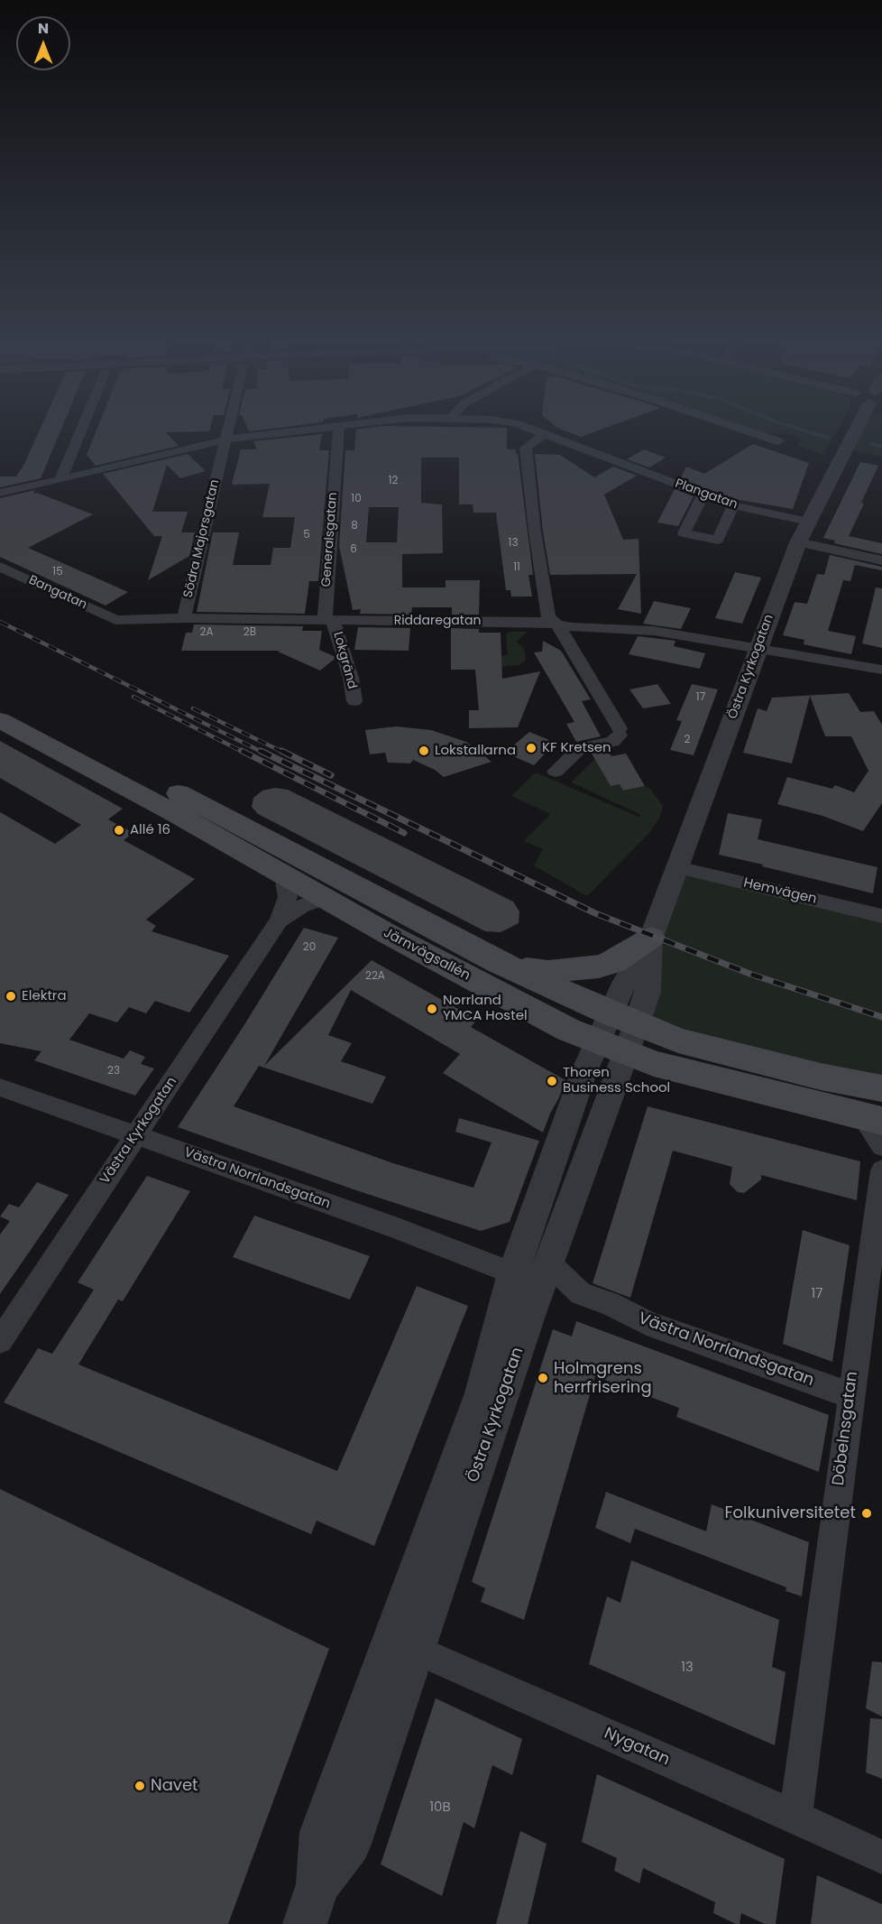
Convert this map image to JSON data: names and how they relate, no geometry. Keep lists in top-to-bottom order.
{
  "streets": {
    "main road": ["Järnvägsallén"],
    "street": [
      "Plangatan",
      "Södra Majorsgatan",
      "Generalsgatan",
      "Bangatan",
      "Riddaregatan",
      "Lokgränd",
      "Östra Kyrkogatan",
      "Hemvägen",
      "Västra Kyrkogatan",
      "Västra Norrlandsgatan",
      "Döbelnsgatan",
      "Nygatan"
    ]
  },
  "crossings": [
    ["Plangatan", "Södra Majorsgatan"],
    ["Plangatan", "Östra Kyrkogatan"],
    ["Södra Majorsgatan", "Riddaregatan"],
    ["Generalsgatan", "Riddaregatan"],
    ["Generalsgatan", "Lokgränd"],
    ["Bangatan", "Riddaregatan"],
    ["Riddaregatan", "Lokgränd"],
    ["Riddaregatan", "Östra Kyrkogatan"],
    ["Östra Kyrkogatan", "Hemvägen"],
    ["Östra Kyrkogatan", "Järnvägsallén"],
    ["Östra Kyrkogatan", "Västra Norrlandsgatan"],
    ["Östra Kyrkogatan", "Nygatan"],
    ["Järnvägsallén", "Västra Kyrkogatan"],
    ["Västra Kyrkogatan", "Västra Norrlandsgatan"],
    ["Västra Norrlandsgatan", "Döbelnsgatan"],
    ["Döbelnsgatan", "Nygatan"]
  ],
  "places": [
    "KF Kretsen",
    "Lokstallarna",
    "Allé 16",
    "Elektra",
    "Norrland YMCA Hostel",
    "Thoren Business School",
    "Holmgrens herrfrisering",
    "Folkuniversitetet",
    "Navet"
  ],
  "house_numbers": [
    "12",
    "10",
    "8",
    "5",
    "13",
    "6",
    "11",
    "15",
    "2A",
    "2B",
    "17",
    "2",
    "20",
    "22A",
    "23",
    "17",
    "13",
    "10B"
  ],
  "north": "top"
}
